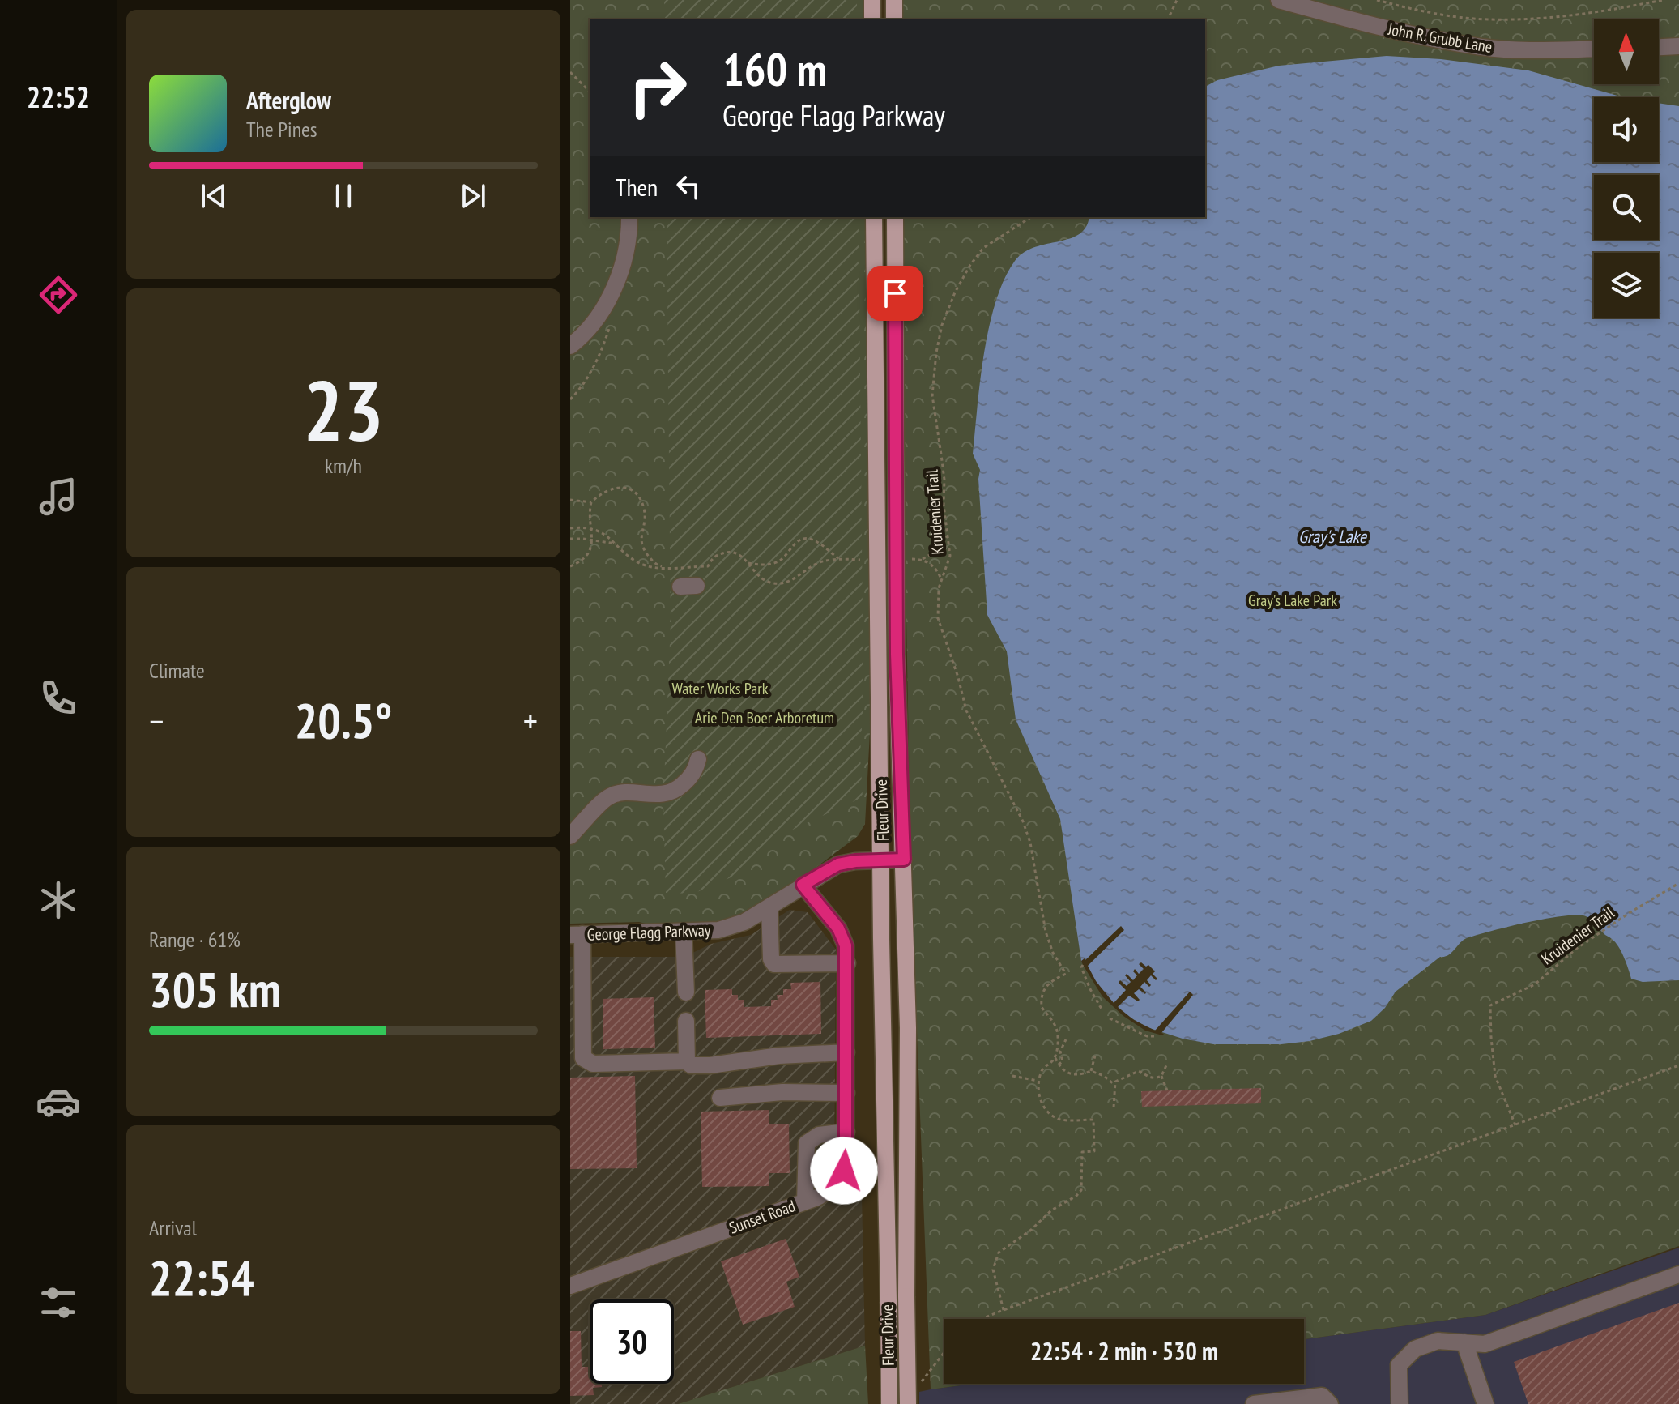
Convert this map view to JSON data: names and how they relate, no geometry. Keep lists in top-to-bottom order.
{
  "streets": {
    "main road": ["Fleur Drive"],
    "street": ["John R. Grubb Lane", "George Flagg Parkway", "Sunset Road"],
    "path": ["Kruidenier Trail"]
  },
  "crossings": [
    ["Fleur Drive", "George Flagg Parkway"],
    ["George Flagg Parkway", "Sunset Road"]
  ],
  "water": ["Gray's Lake"],
  "parks": ["Gray's Lake Park", "Water Works Park", "Arie Den Boer Arboretum"],
  "north": "top",
  "page": {
    "tabs": "22:52",
    "turn": ["160 m", "George Flagg Parkway"],
    "song": ["Afterglow", "The Pines"],
    "then": "Then",
    "tile": [
      ["23", "km/h"],
      "Climate",
      ["Range · 61%", "305 km"],
      ["Arrival", "22:54"]
    ],
    "heat": ["−", "20.5°", "+"],
    "limit": "30",
    "trip": "22:54 · 2 min · 530 m"
  }
}
